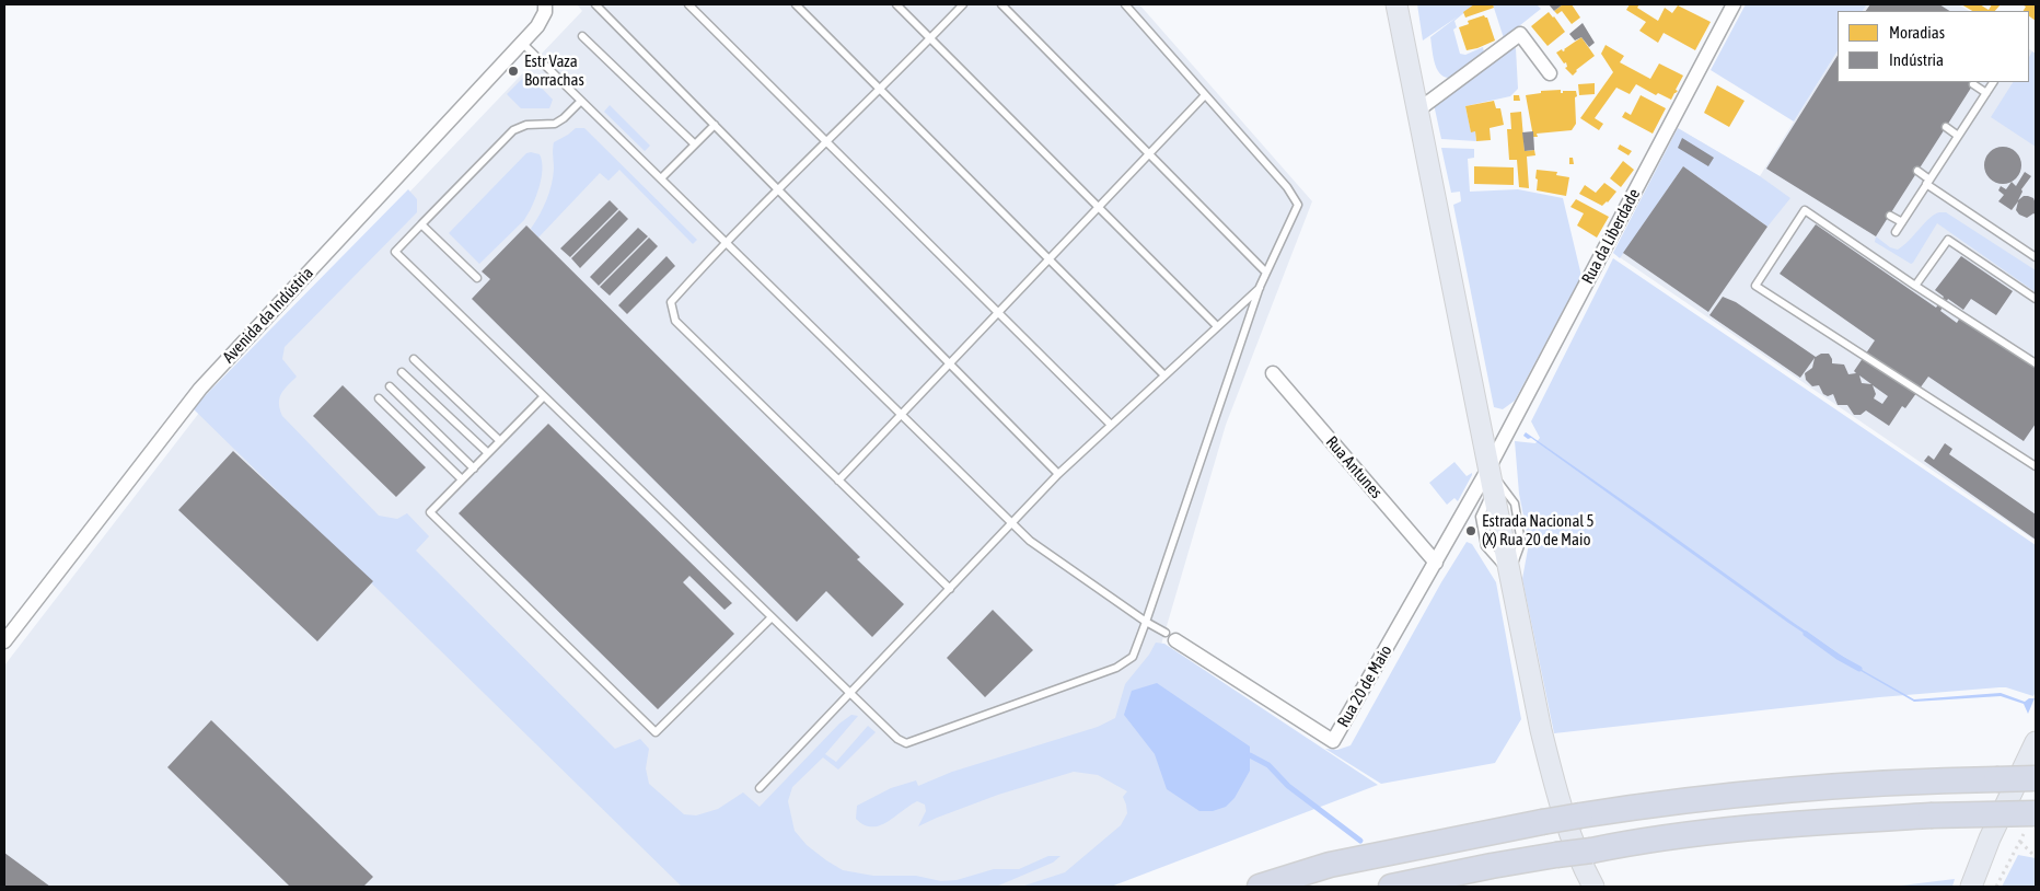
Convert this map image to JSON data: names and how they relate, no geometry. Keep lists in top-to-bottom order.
{
  "streets": {
    "street": [
      "Rua da Liberdade",
      "Avenida da Indústria",
      "Rua Antunes",
      "Rua 20 de Maio"
    ]
  },
  "crossings": [
    ["Rua da Liberdade", "Rua 20 de Maio"],
    ["Rua Antunes", "Rua 20 de Maio"]
  ],
  "places": ["Estr Vaza Borrachas", "Estrada Nacional 5 (X) Rua 20 de Maio"],
  "legend": ["Moradias", "Indústria"]
}
